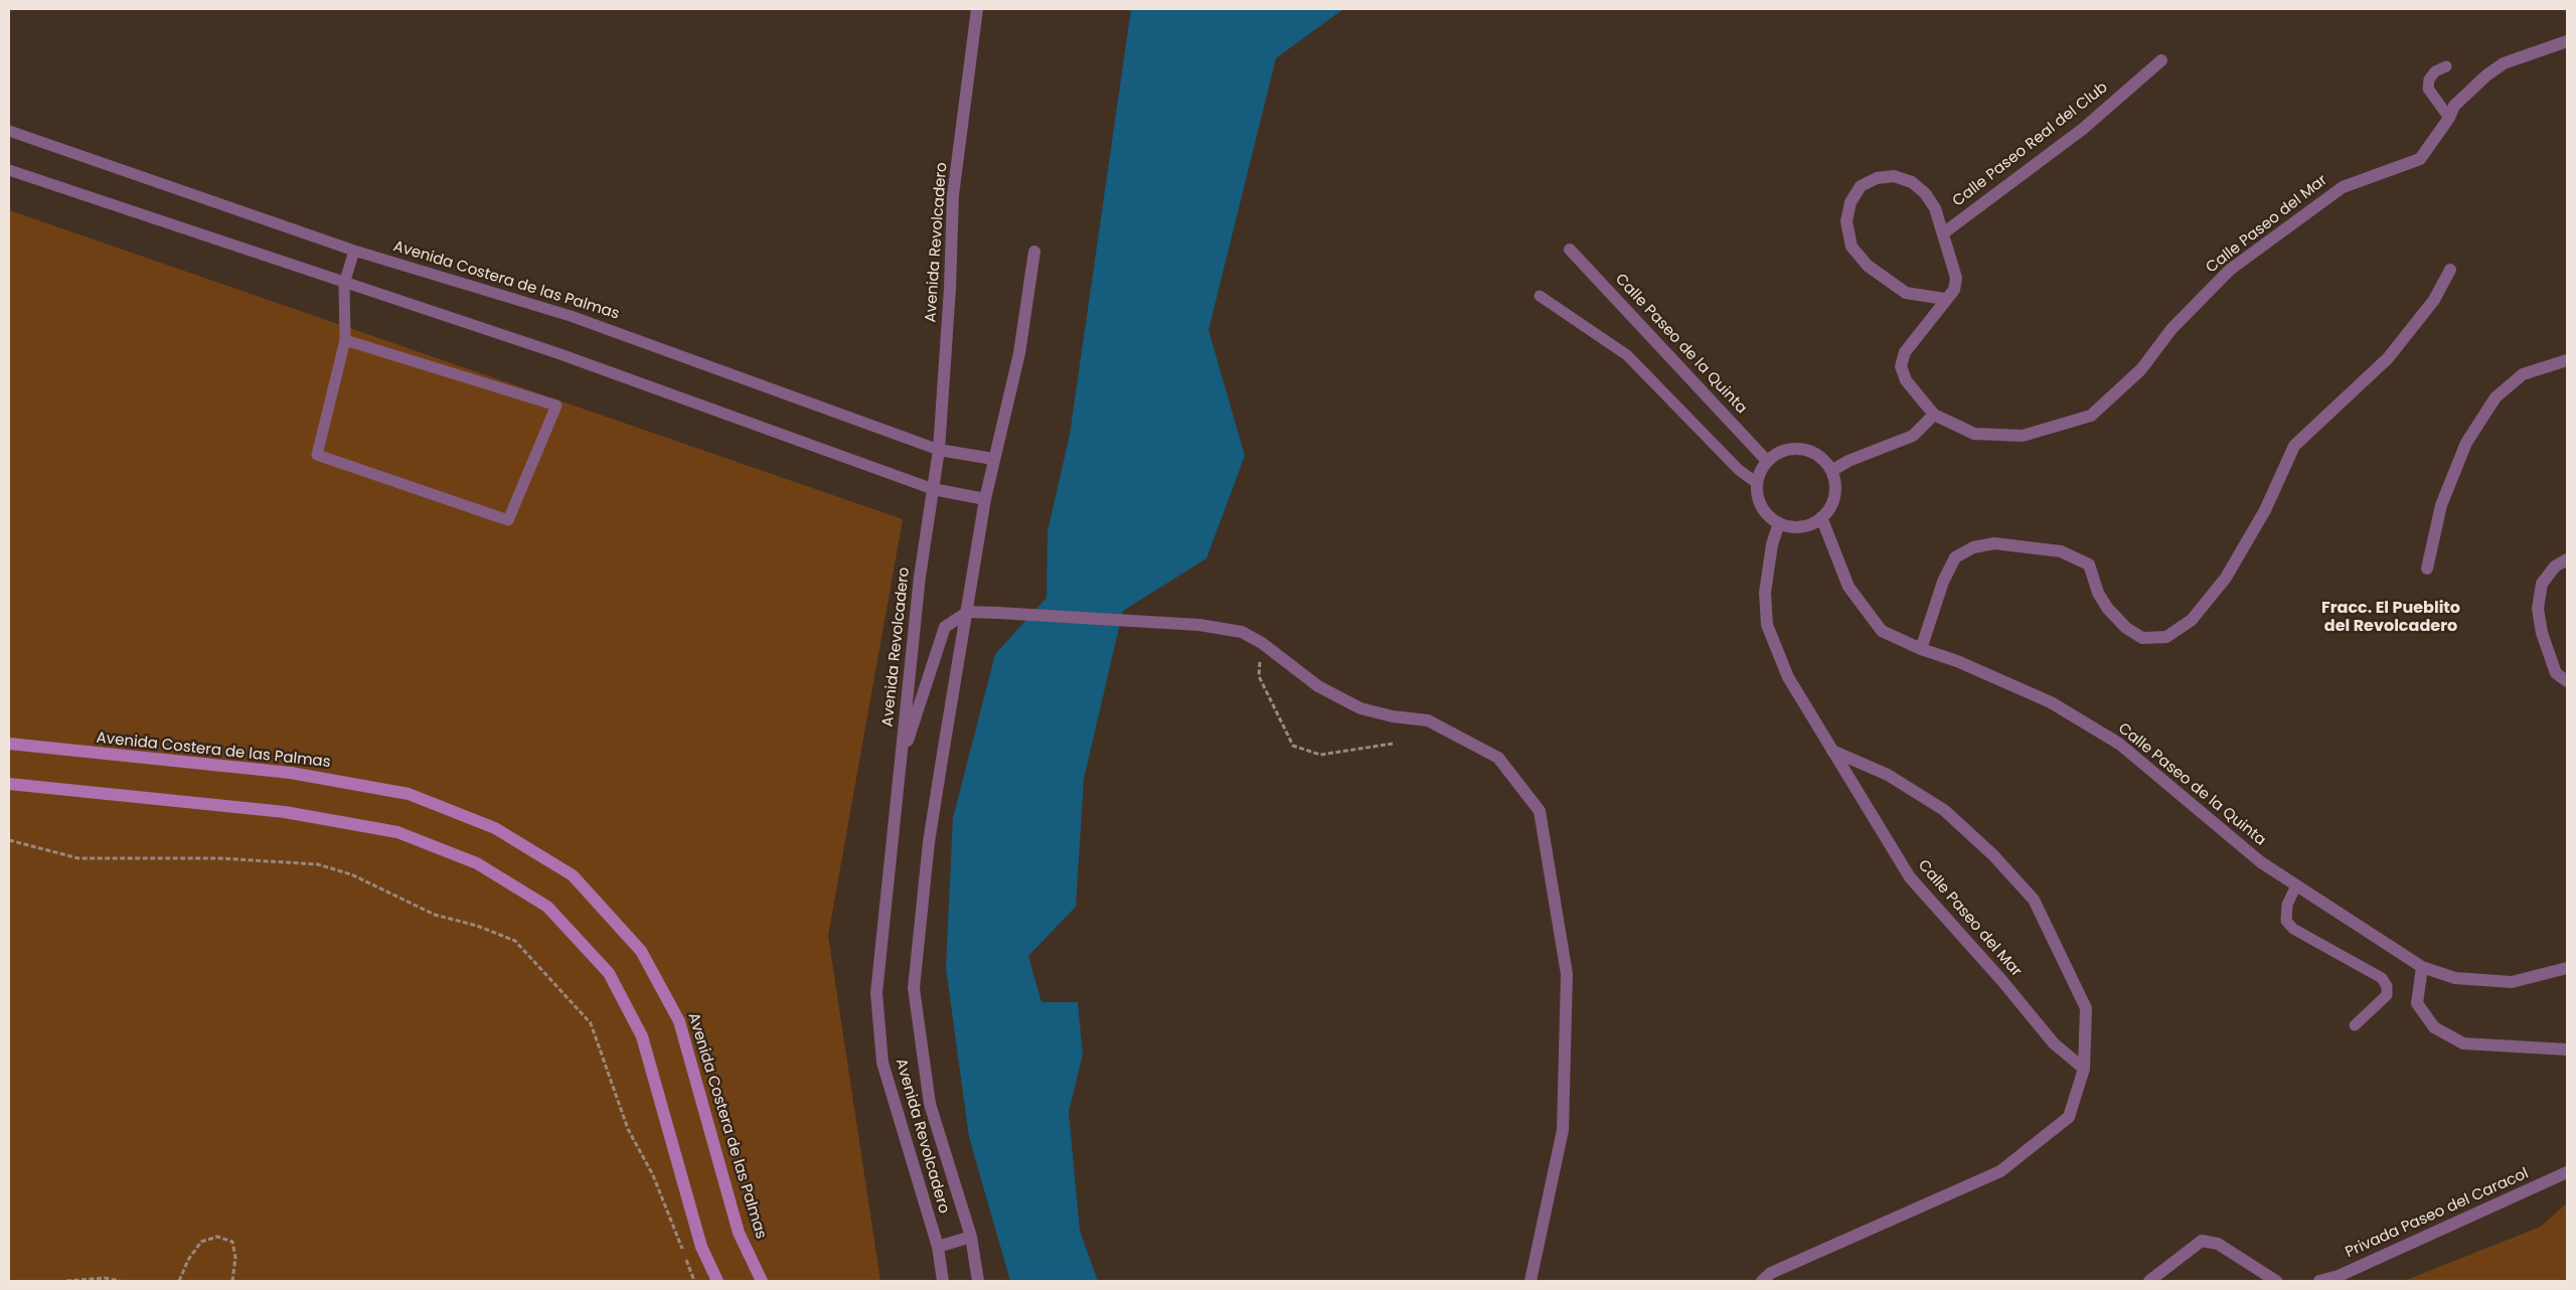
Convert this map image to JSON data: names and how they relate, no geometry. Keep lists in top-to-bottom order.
{
  "streets": {
    "main road": ["Avenida Costera de las Palmas"],
    "street": [
      "Calle Paseo Real del Club",
      "Calle Paseo del Mar",
      "Avenida Revolcadero",
      "Calle Paseo de la Quinta",
      "Privada Paseo del Caracol"
    ]
  },
  "crossings": [
    ["Calle Paseo Real del Club", "Calle Paseo del Mar"],
    ["Calle Paseo del Mar", "Calle Paseo de la Quinta"],
    ["Avenida Revolcadero", "Avenida Costera de las Palmas"]
  ],
  "districts": ["Fracc. El Pueblito del Revolcadero"]
}
